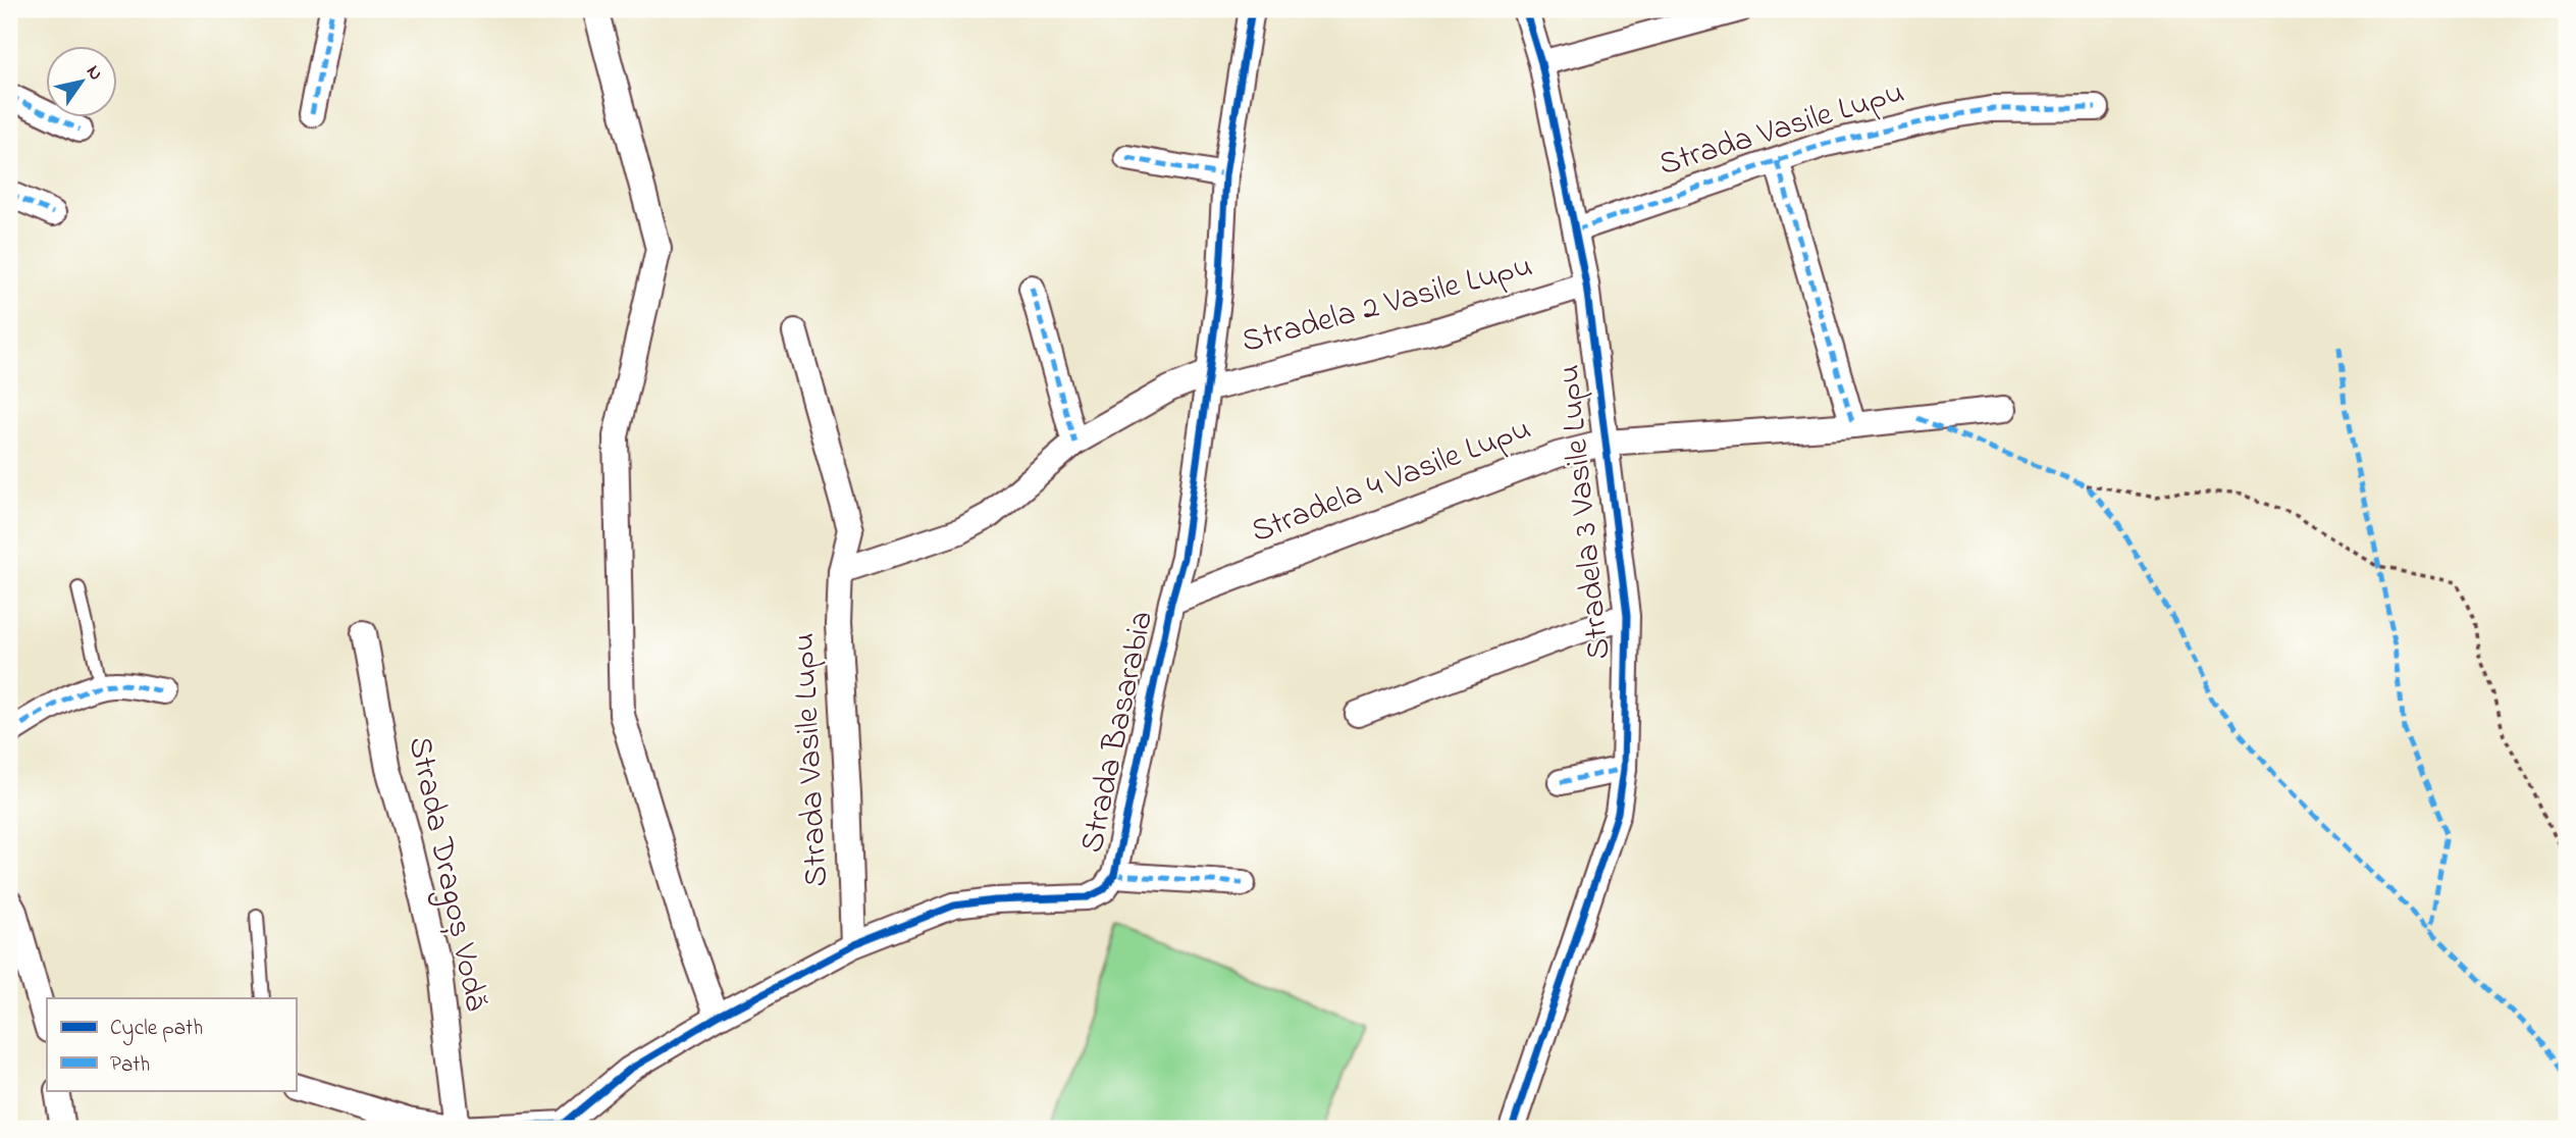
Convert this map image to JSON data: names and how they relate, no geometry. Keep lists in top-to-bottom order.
{
  "streets": {
    "street": [
      "Strada Vasile Lupu",
      "Stradela 2 Vasile Lupu",
      "Stradela 4 Vasile Lupu",
      "Stradela 3 Vasile Lupu",
      "Strada Basarabia",
      "Strada Dragoș Vodă"
    ]
  },
  "crossings": [
    ["Strada Vasile Lupu", "Stradela 3 Vasile Lupu"],
    ["Strada Vasile Lupu", "Strada Basarabia"],
    ["Stradela 2 Vasile Lupu", "Stradela 3 Vasile Lupu"],
    ["Stradela 2 Vasile Lupu", "Strada Basarabia"],
    ["Stradela 4 Vasile Lupu", "Stradela 3 Vasile Lupu"],
    ["Stradela 4 Vasile Lupu", "Strada Basarabia"]
  ],
  "legend": ["Cycle path", "Path"],
  "north": "top right"
}
